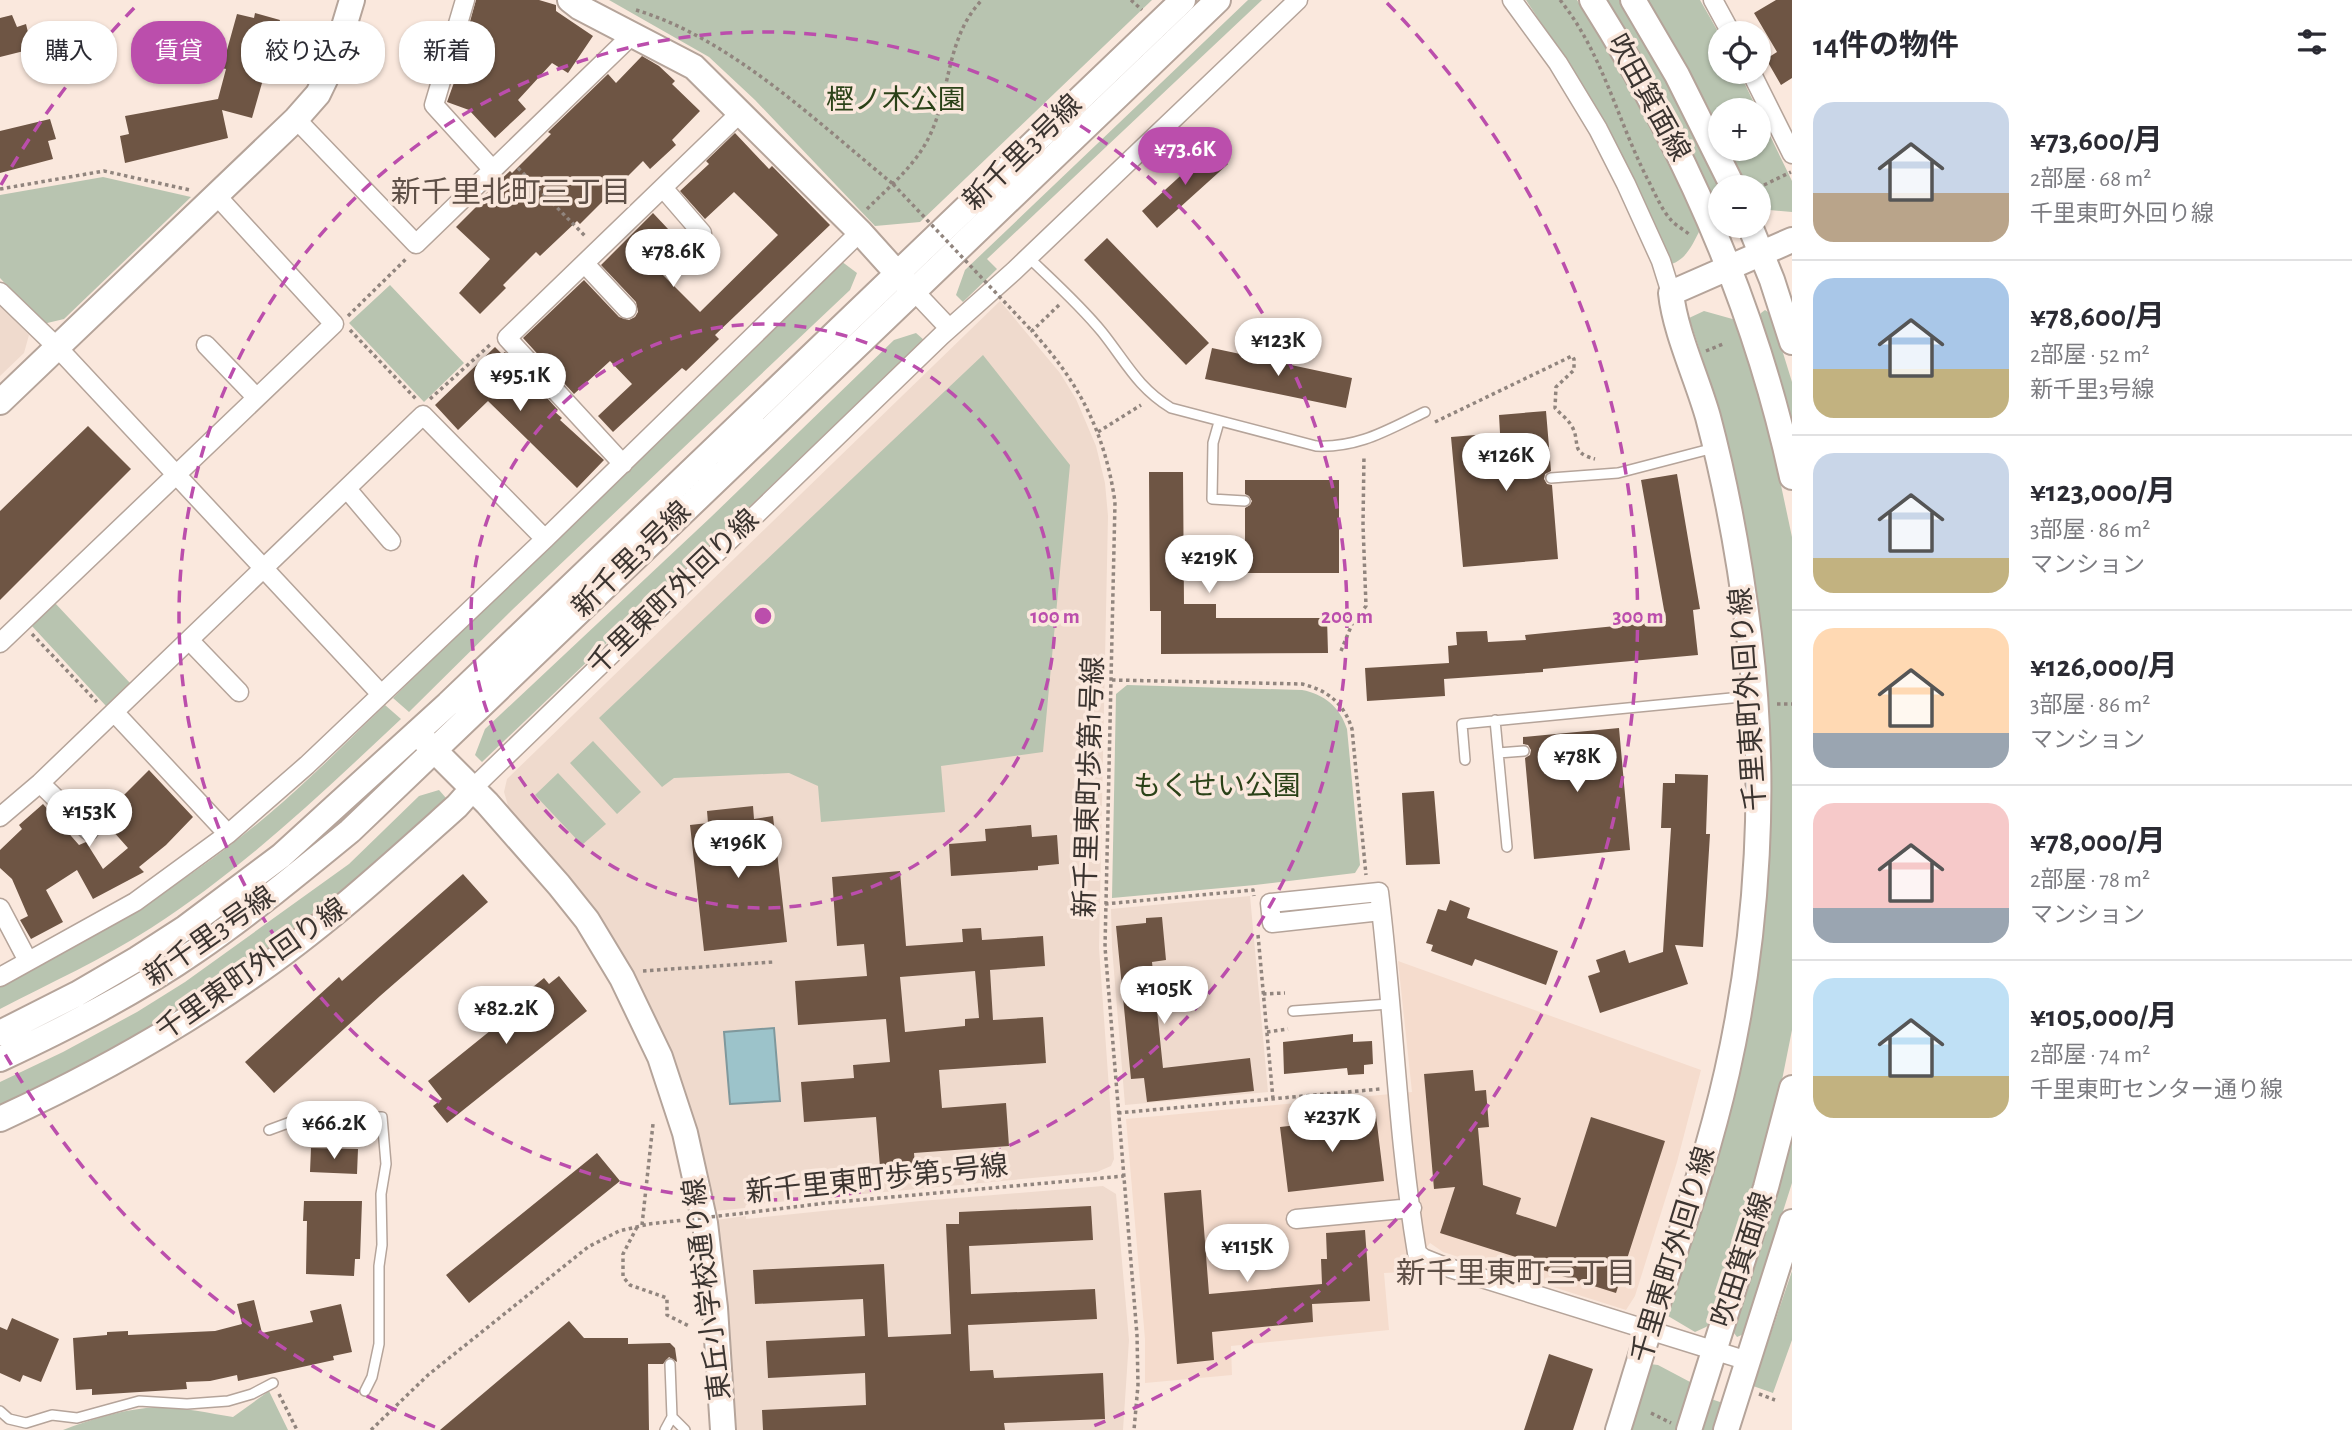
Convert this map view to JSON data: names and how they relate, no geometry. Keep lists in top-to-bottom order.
{
  "streets": {
    "street": [
      "吹田箕面線",
      "新千里3号線",
      "千里東町外回り線",
      "東丘小学校通り線"
    ],
    "path": ["新千里東町歩第1号線", "新千里東町歩第5号線"]
  },
  "crossings": [
    ["新千里3号線", "東丘小学校通り線"],
    ["千里東町外回り線", "東丘小学校通り線"],
    ["新千里東町歩第1号線", "新千里東町歩第5号線"]
  ],
  "districts": ["新千里北町三丁目", "新千里東町三丁目"],
  "parks": ["樫ノ木公園", "もくせい公園"],
  "page": {
    "heading": "14件の物件",
    "map_buttons": ["+", "−"],
    "chip": [
      "購入",
      "賃貸",
      "絞り込み",
      "新着"
    ],
    "list": [
      {
        "name": "¥73,600/月",
        "note": "2部屋 · 68 m² · 千里東町外回り線"
      },
      {
        "name": "¥78,600/月",
        "note": "2部屋 · 52 m² · 新千里3号線"
      },
      {
        "name": "¥123,000/月",
        "note": "3部屋 · 86 m² · マンション"
      },
      {
        "name": "¥126,000/月",
        "note": "3部屋 · 86 m² · マンション"
      },
      {
        "name": "¥78,000/月",
        "note": "2部屋 · 78 m² · マンション"
      },
      {
        "name": "¥105,000/月",
        "note": "2部屋 · 74 m² · 千里東町センター通り線"
      }
    ],
    "price": [
      "¥73.6K",
      "¥78.6K",
      "¥123K",
      "¥95.1K",
      "¥126K",
      "¥219K",
      "¥78K",
      "¥153K",
      "¥196K",
      "¥105K",
      "¥82.2K",
      "¥237K",
      "¥66.2K",
      "¥115K"
    ]
  },
  "rings": ["100 m", "200 m", "300 m"]
}
